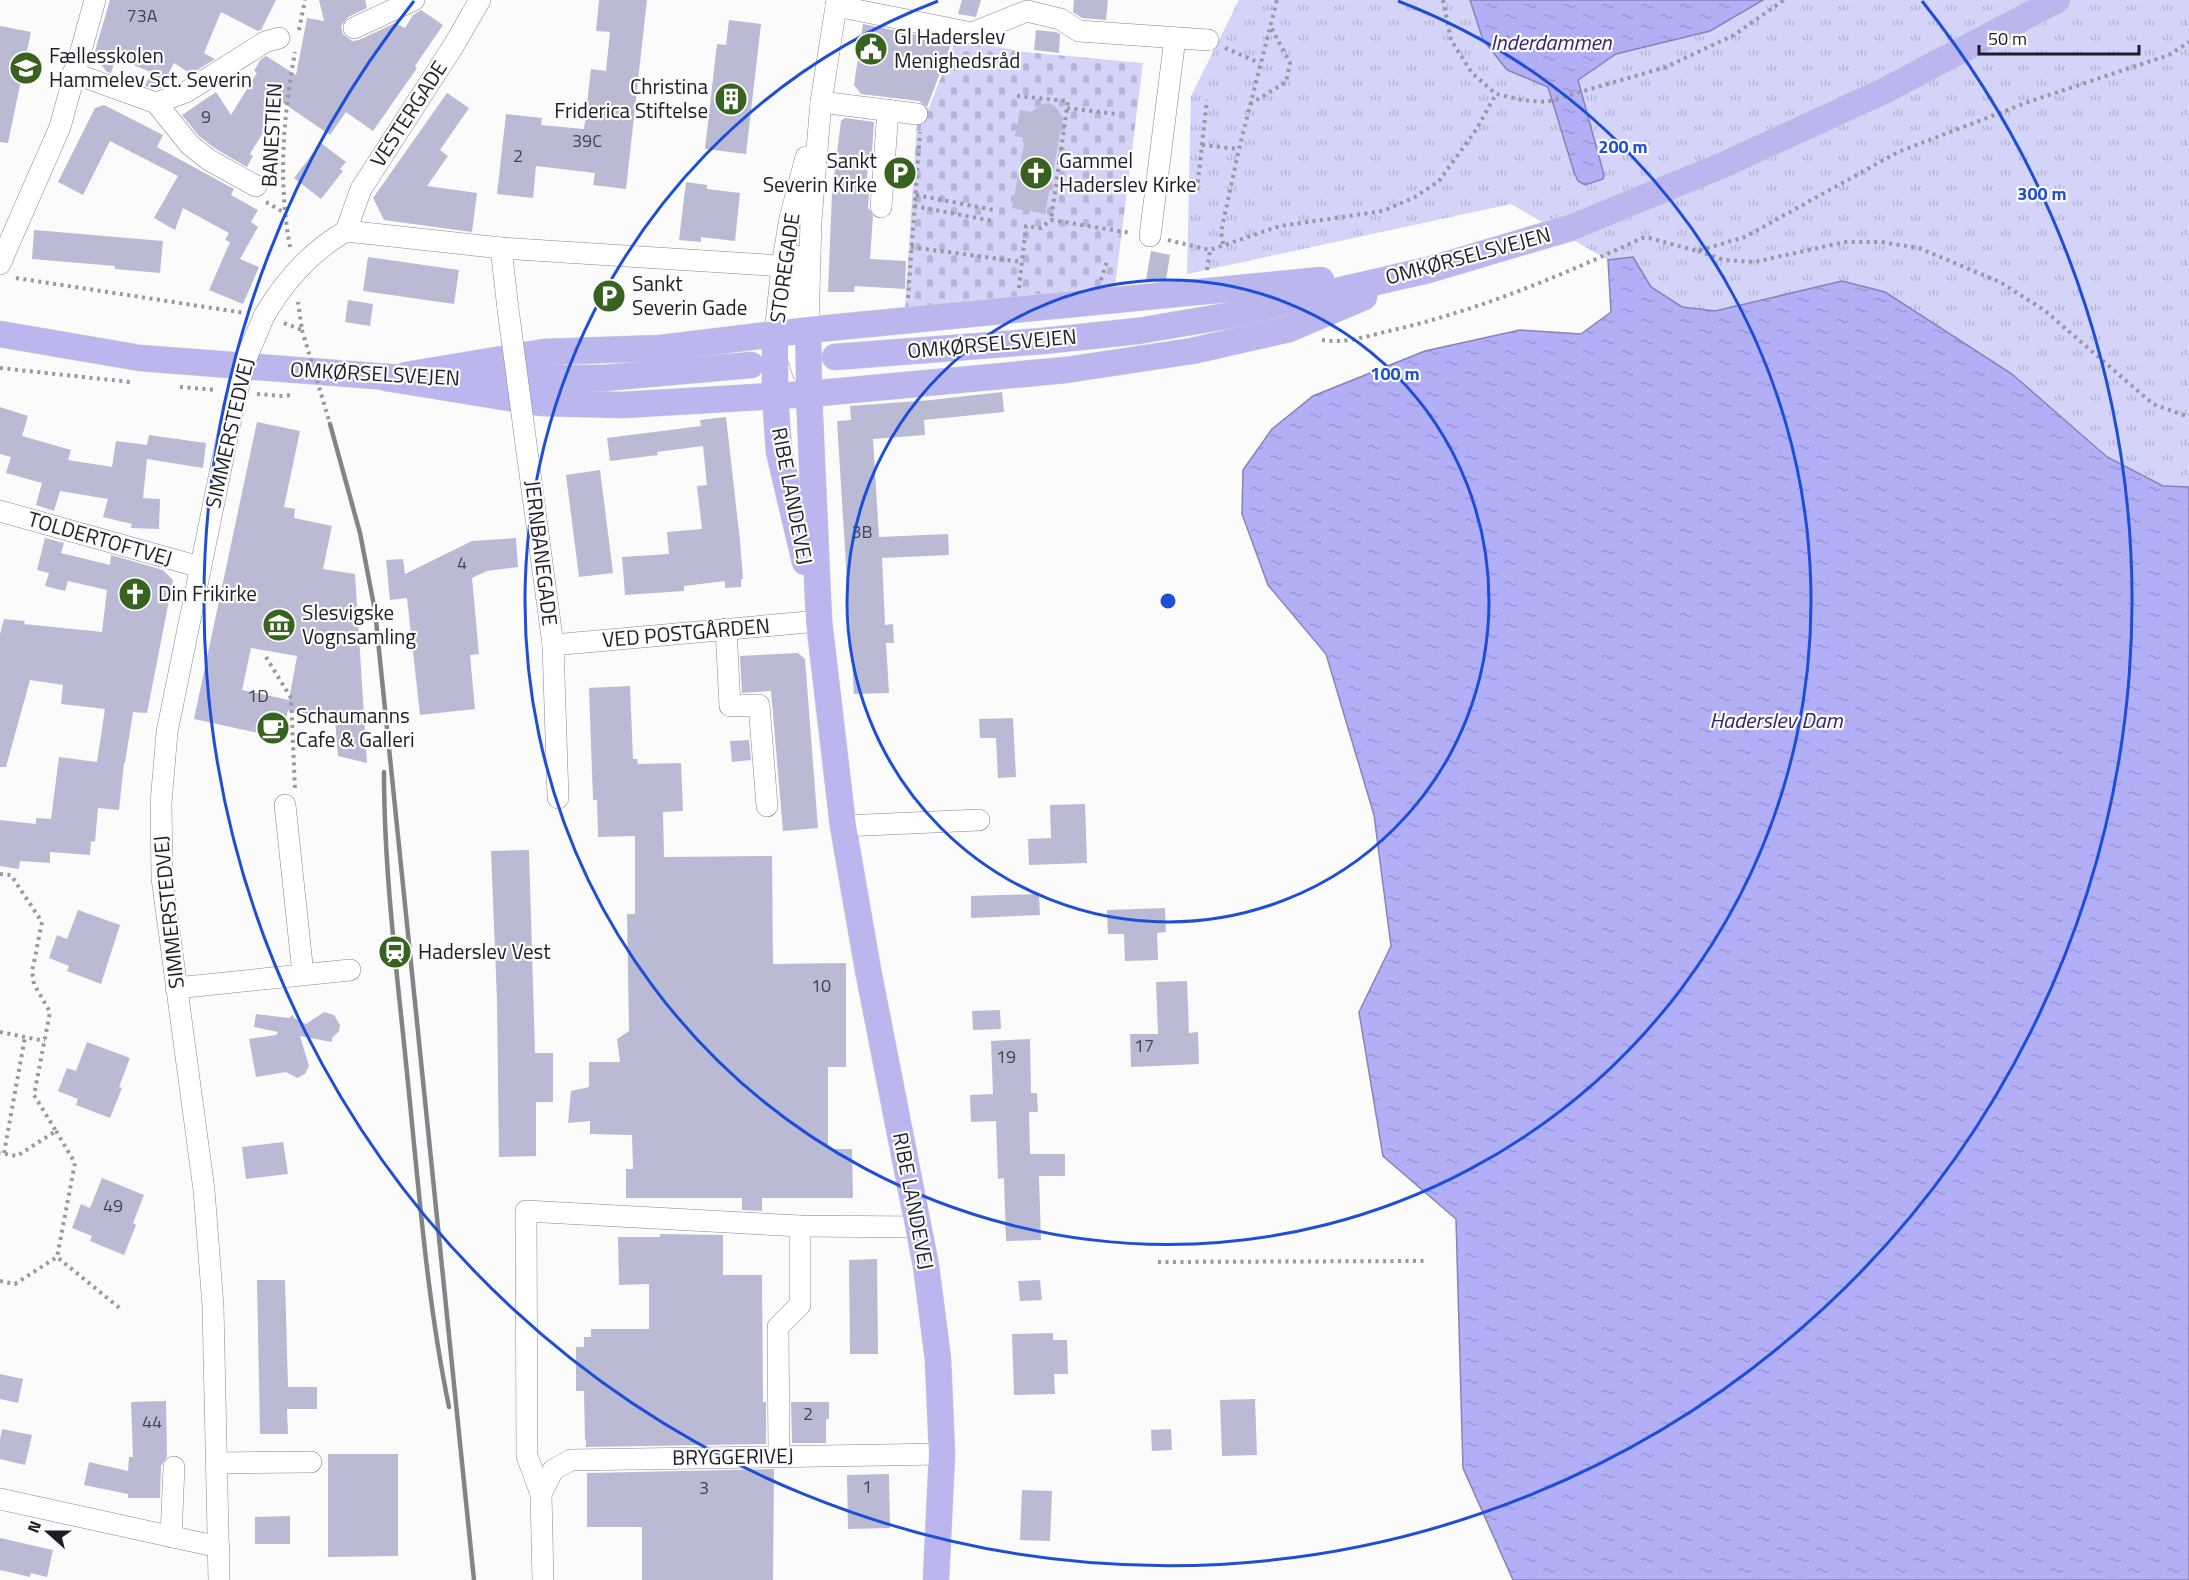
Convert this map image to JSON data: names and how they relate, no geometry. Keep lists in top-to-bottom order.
{
  "streets": {
    "main road": ["OMKØRSELSVEJEN", "RIBE LANDEVEJ"],
    "street": [
      "VESTERGADE",
      "STOREGADE",
      "SIMMERSTEDVEJ",
      "TOLDERTOFTVEJ",
      "JERNBANEGADE",
      "VED POSTGÅRDEN",
      "BRYGGERIVEJ"
    ],
    "path": ["BANESTIEN"]
  },
  "crossings": [
    ["BANESTIEN", "SIMMERSTEDVEJ"],
    ["STOREGADE", "RIBE LANDEVEJ"],
    ["SIMMERSTEDVEJ", "TOLDERTOFTVEJ"],
    ["RIBE LANDEVEJ", "VED POSTGÅRDEN"],
    ["RIBE LANDEVEJ", "BRYGGERIVEJ"],
    ["JERNBANEGADE", "VED POSTGÅRDEN"]
  ],
  "water": ["Inderdammen", "Haderslev Dam"],
  "places": {
    "public building": ["Gl Haderslev Menighedsråd"],
    "school or university": ["Fællesskolen Hammelev Sct. Severin"],
    "building": ["Christina Friderica Stiftelse"],
    "parking": ["Sankt Severin Kirke", "Sankt Severin Gade"],
    "church": ["Gammel Haderslev Kirke", "Din Frikirke"],
    "museum": ["Slesvigske Vognsamling"],
    "cafe": ["Schaumanns Cafe & Galleri"],
    "station": ["Haderslev Vest"]
  },
  "house_numbers": [
    "73A",
    "9",
    "39C",
    "2",
    "3B",
    "4",
    "1D",
    "10",
    "17",
    "19",
    "49",
    "2",
    "44",
    "1",
    "3"
  ],
  "scale_bar": "50 m",
  "north": "left",
  "rings": ["200 m", "300 m", "100 m"]
}
